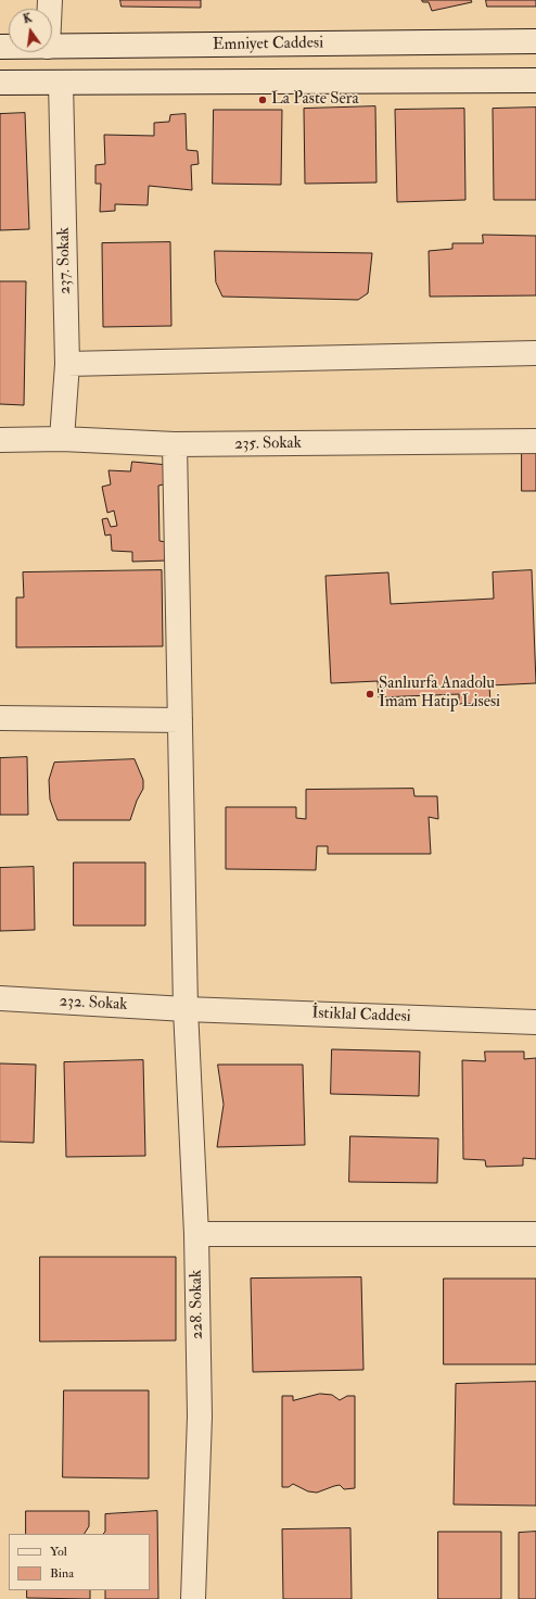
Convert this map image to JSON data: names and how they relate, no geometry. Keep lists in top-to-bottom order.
{
  "streets": {
    "street": [
      "Emniyet Caddesi",
      "237. Sokak",
      "235. Sokak",
      "232. Sokak",
      "İstiklal Caddesi",
      "228. Sokak"
    ]
  },
  "crossings": [
    ["237. Sokak", "235. Sokak"],
    ["235. Sokak", "228. Sokak"],
    ["232. Sokak", "İstiklal Caddesi"],
    ["232. Sokak", "228. Sokak"],
    ["İstiklal Caddesi", "228. Sokak"]
  ],
  "places": ["La Paste Sera", "Şanlıurfa Anadolu İmam Hatip Lisesi"],
  "legend": ["Yol", "Bina"],
  "north": "top"
}
